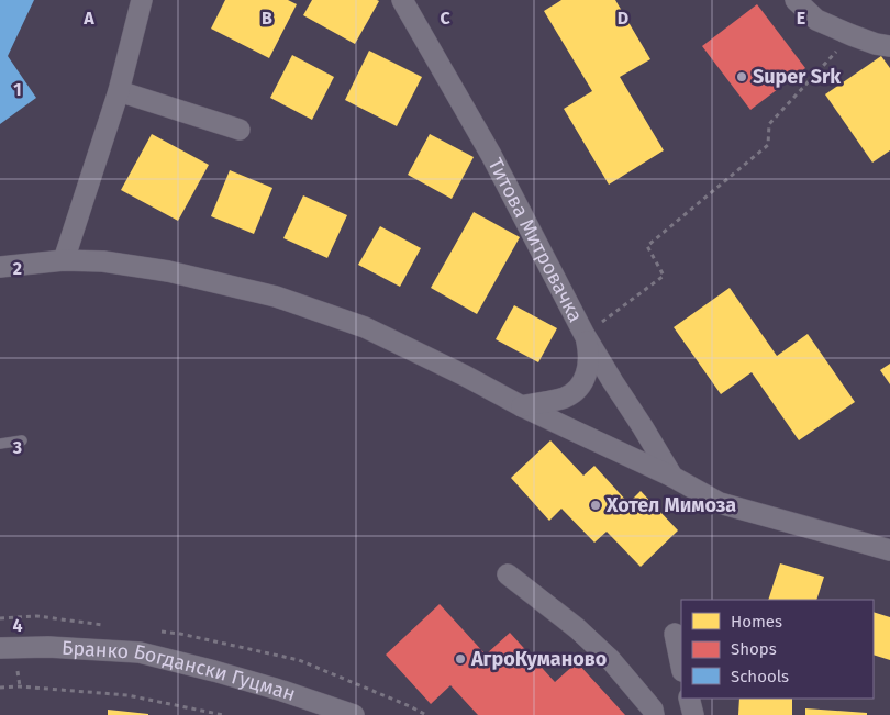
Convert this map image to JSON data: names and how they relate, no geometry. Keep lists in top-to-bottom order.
{
  "streets": {
    "street": ["Титова Митровачка", "Бранко Богдански Гуцман"]
  },
  "places": ["Super Srk", "Хотел Мимоза", "АгроКуманово"],
  "legend": ["Homes", "Shops", "Schools"],
  "grid": {
    "columns": [
      "A",
      "B",
      "C",
      "D",
      "E"
    ],
    "rows": [
      "1",
      "2",
      "3",
      "4"
    ]
  }
}
